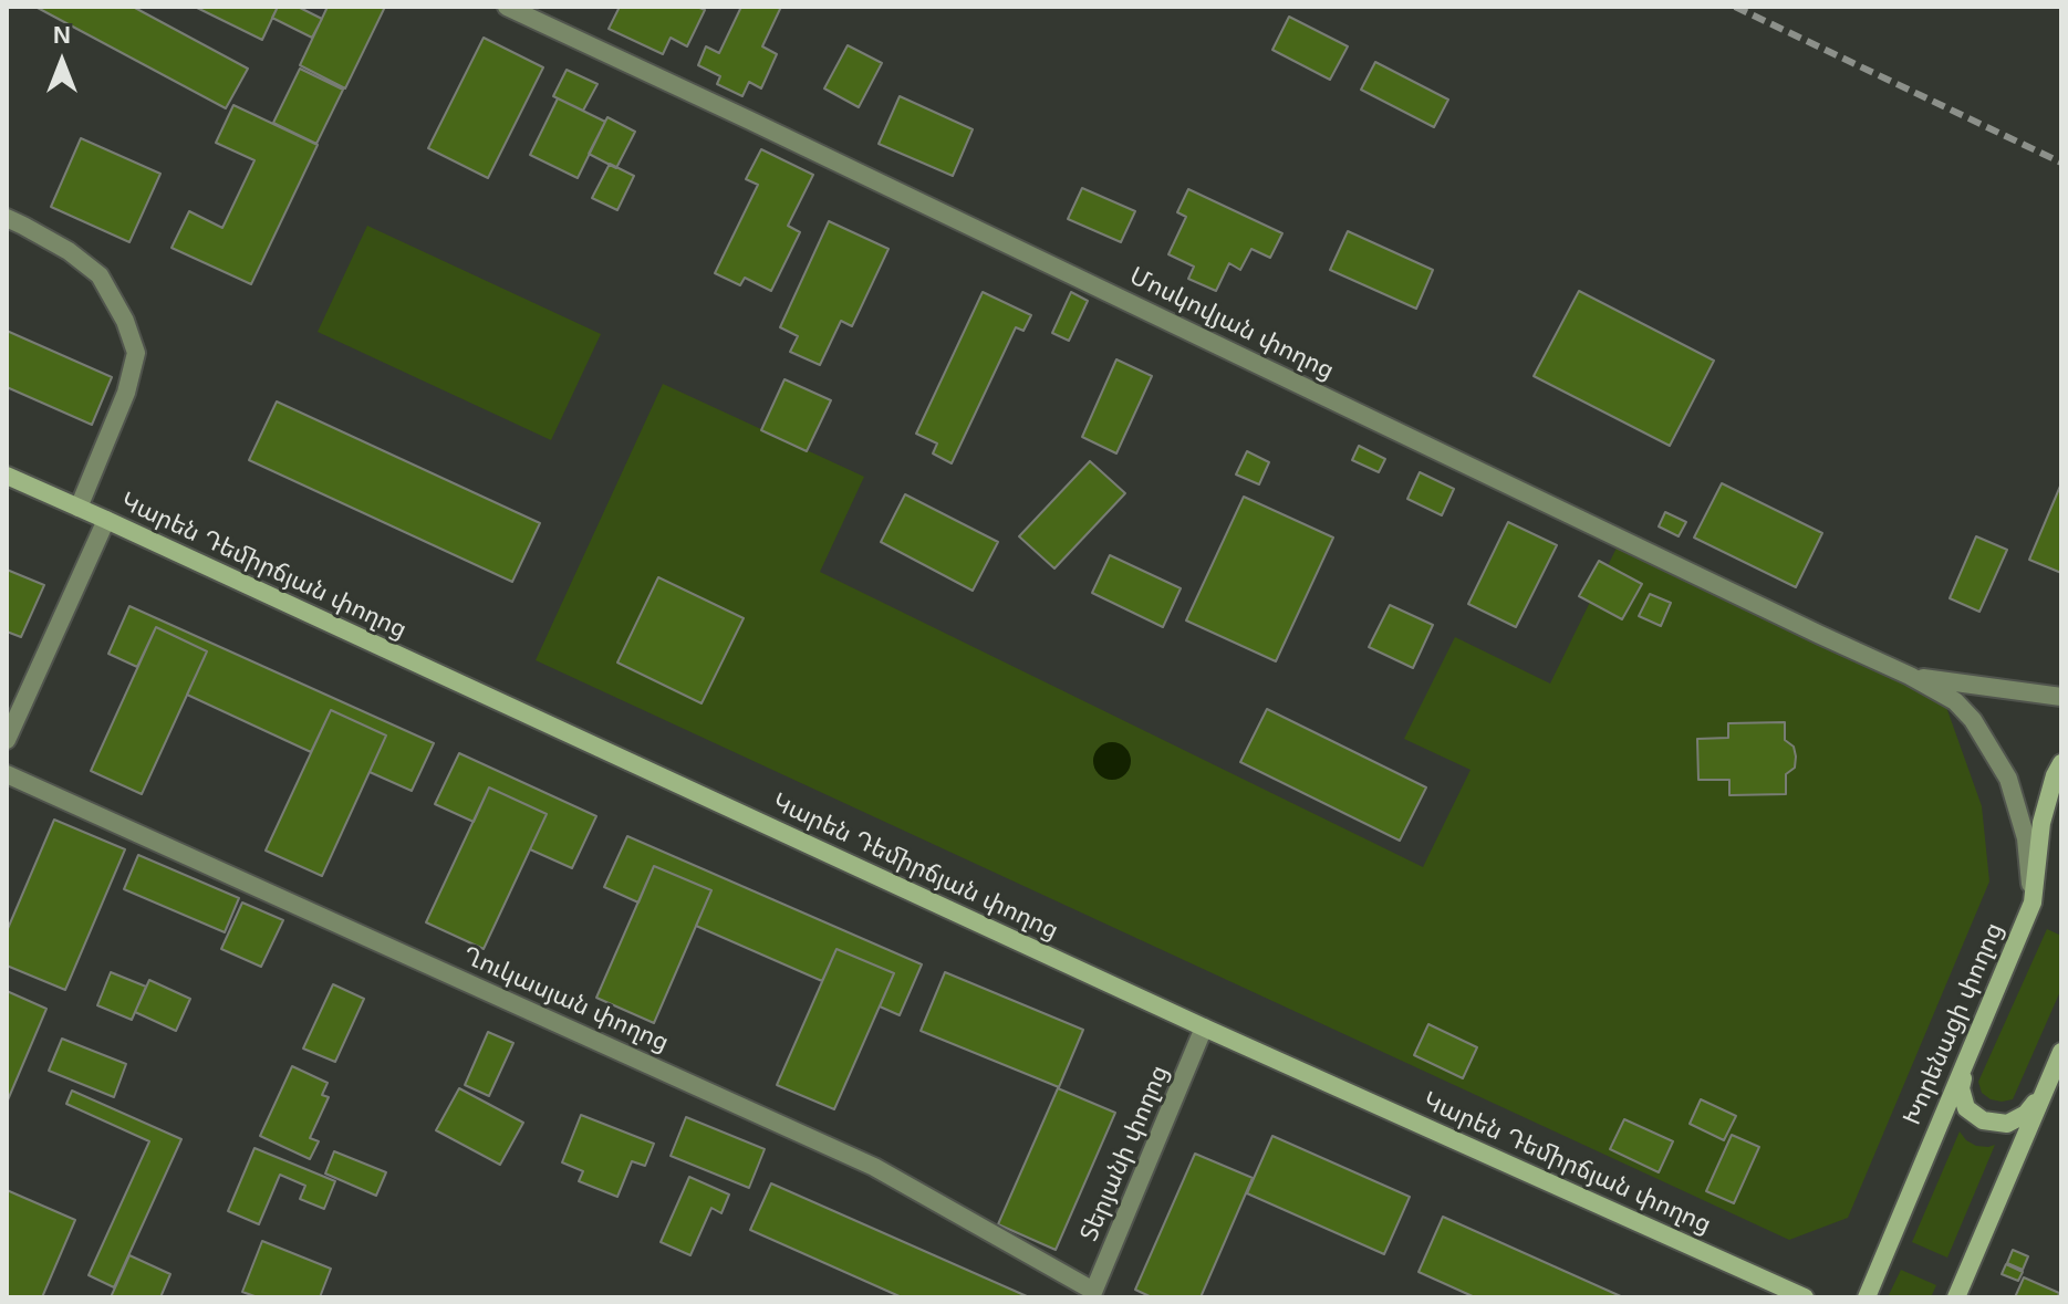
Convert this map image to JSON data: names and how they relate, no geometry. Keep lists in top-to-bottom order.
{
  "streets": {
    "street": [
      "Մոսկովյան փողոց",
      "Կարեն Դեմիրճյան փողոց",
      "Ղուկասյան փողոց",
      "Խորենացի փողոց",
      "Տերյանի փողոց"
    ]
  },
  "crossings": [
    ["Մոսկովյան փողոց", "Խորենացի փողոց"],
    ["Կարեն Դեմիրճյան փողոց", "Տերյանի փողոց"],
    ["Ղուկասյան փողոց", "Տերյանի փողոց"]
  ],
  "north": "top"
}
